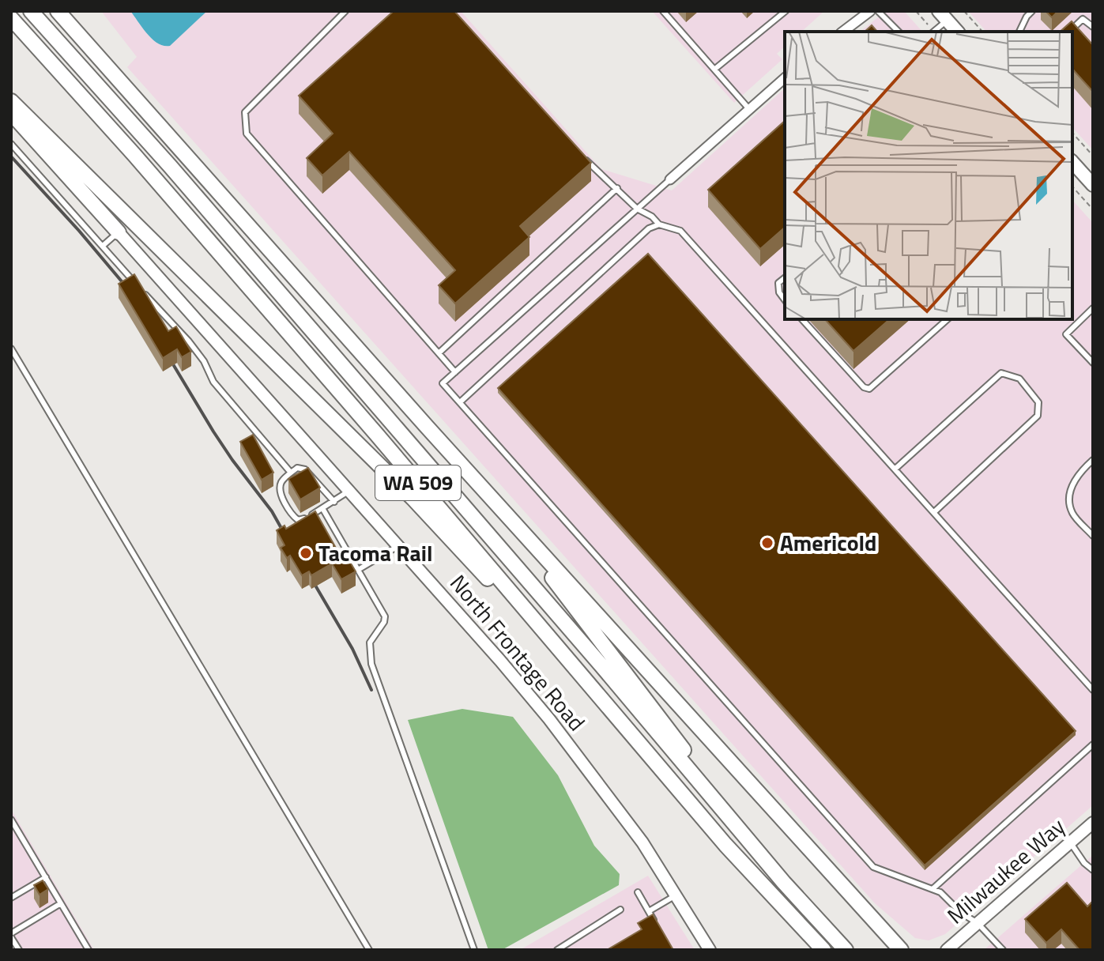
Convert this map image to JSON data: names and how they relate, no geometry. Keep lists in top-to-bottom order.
{
  "streets": {
    "highway": ["WA 509"],
    "street": ["North Frontage Road", "Milwaukee Way"]
  },
  "places": ["Americold", "Tacoma Rail"]
}
